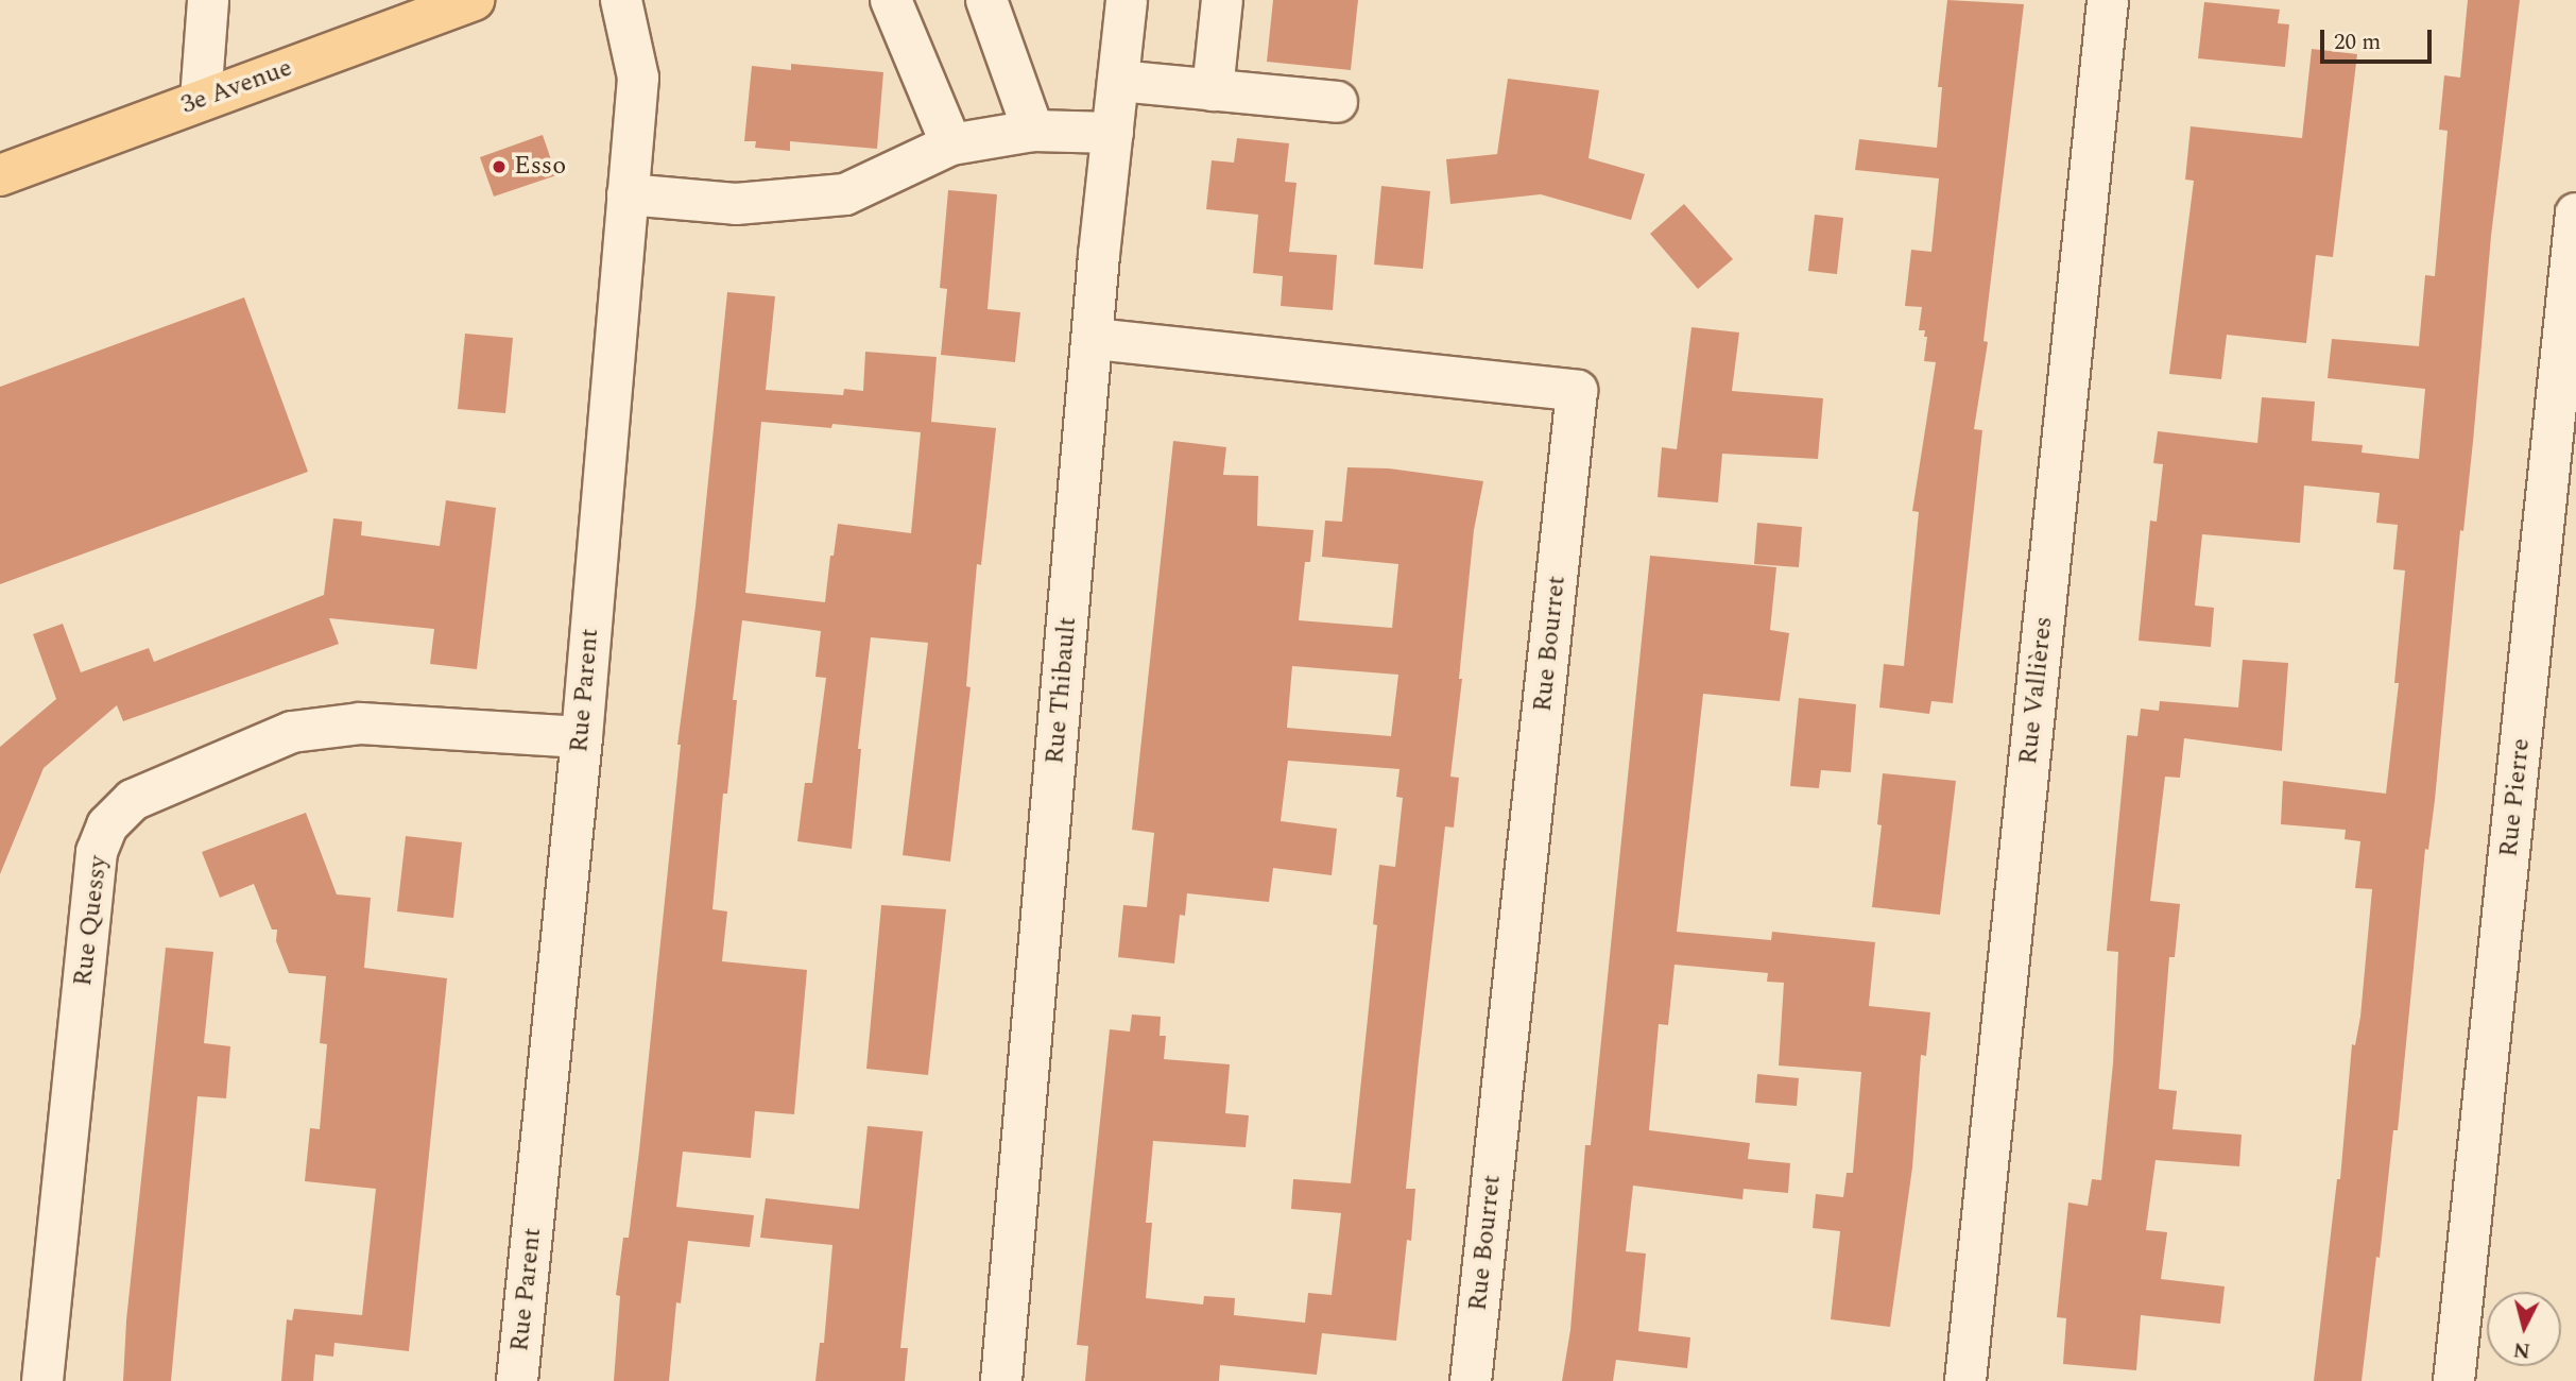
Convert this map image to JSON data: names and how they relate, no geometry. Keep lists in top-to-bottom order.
{
  "streets": {
    "main road": ["3e Avenue"],
    "street": [
      "Rue Bourret",
      "Rue Parent",
      "Rue Thibault",
      "Rue Vallières",
      "Rue Pierre",
      "Rue Quessy"
    ]
  },
  "crossings": [
    ["Rue Bourret", "Rue Thibault"],
    ["Rue Parent", "Rue Quessy"]
  ],
  "places": ["Esso"],
  "scale_bar": "20 m",
  "north": "bottom"
}
